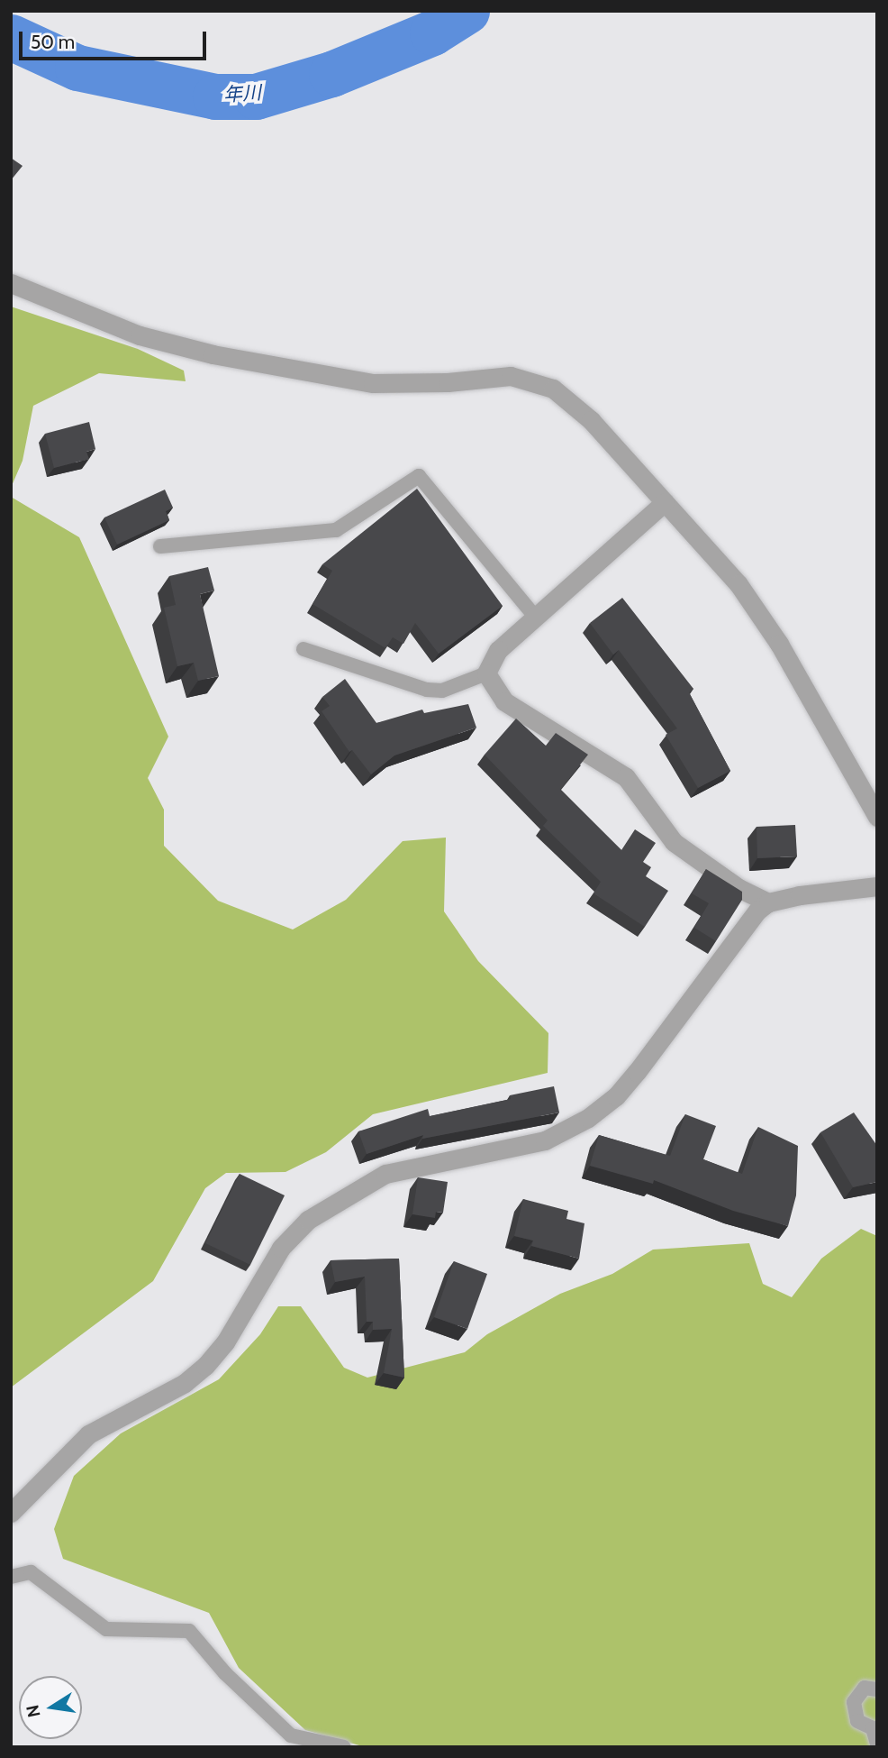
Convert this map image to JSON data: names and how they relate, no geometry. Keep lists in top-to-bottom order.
{
  "water": ["年川"],
  "scale_bar": "50 m",
  "north": "left"
}
